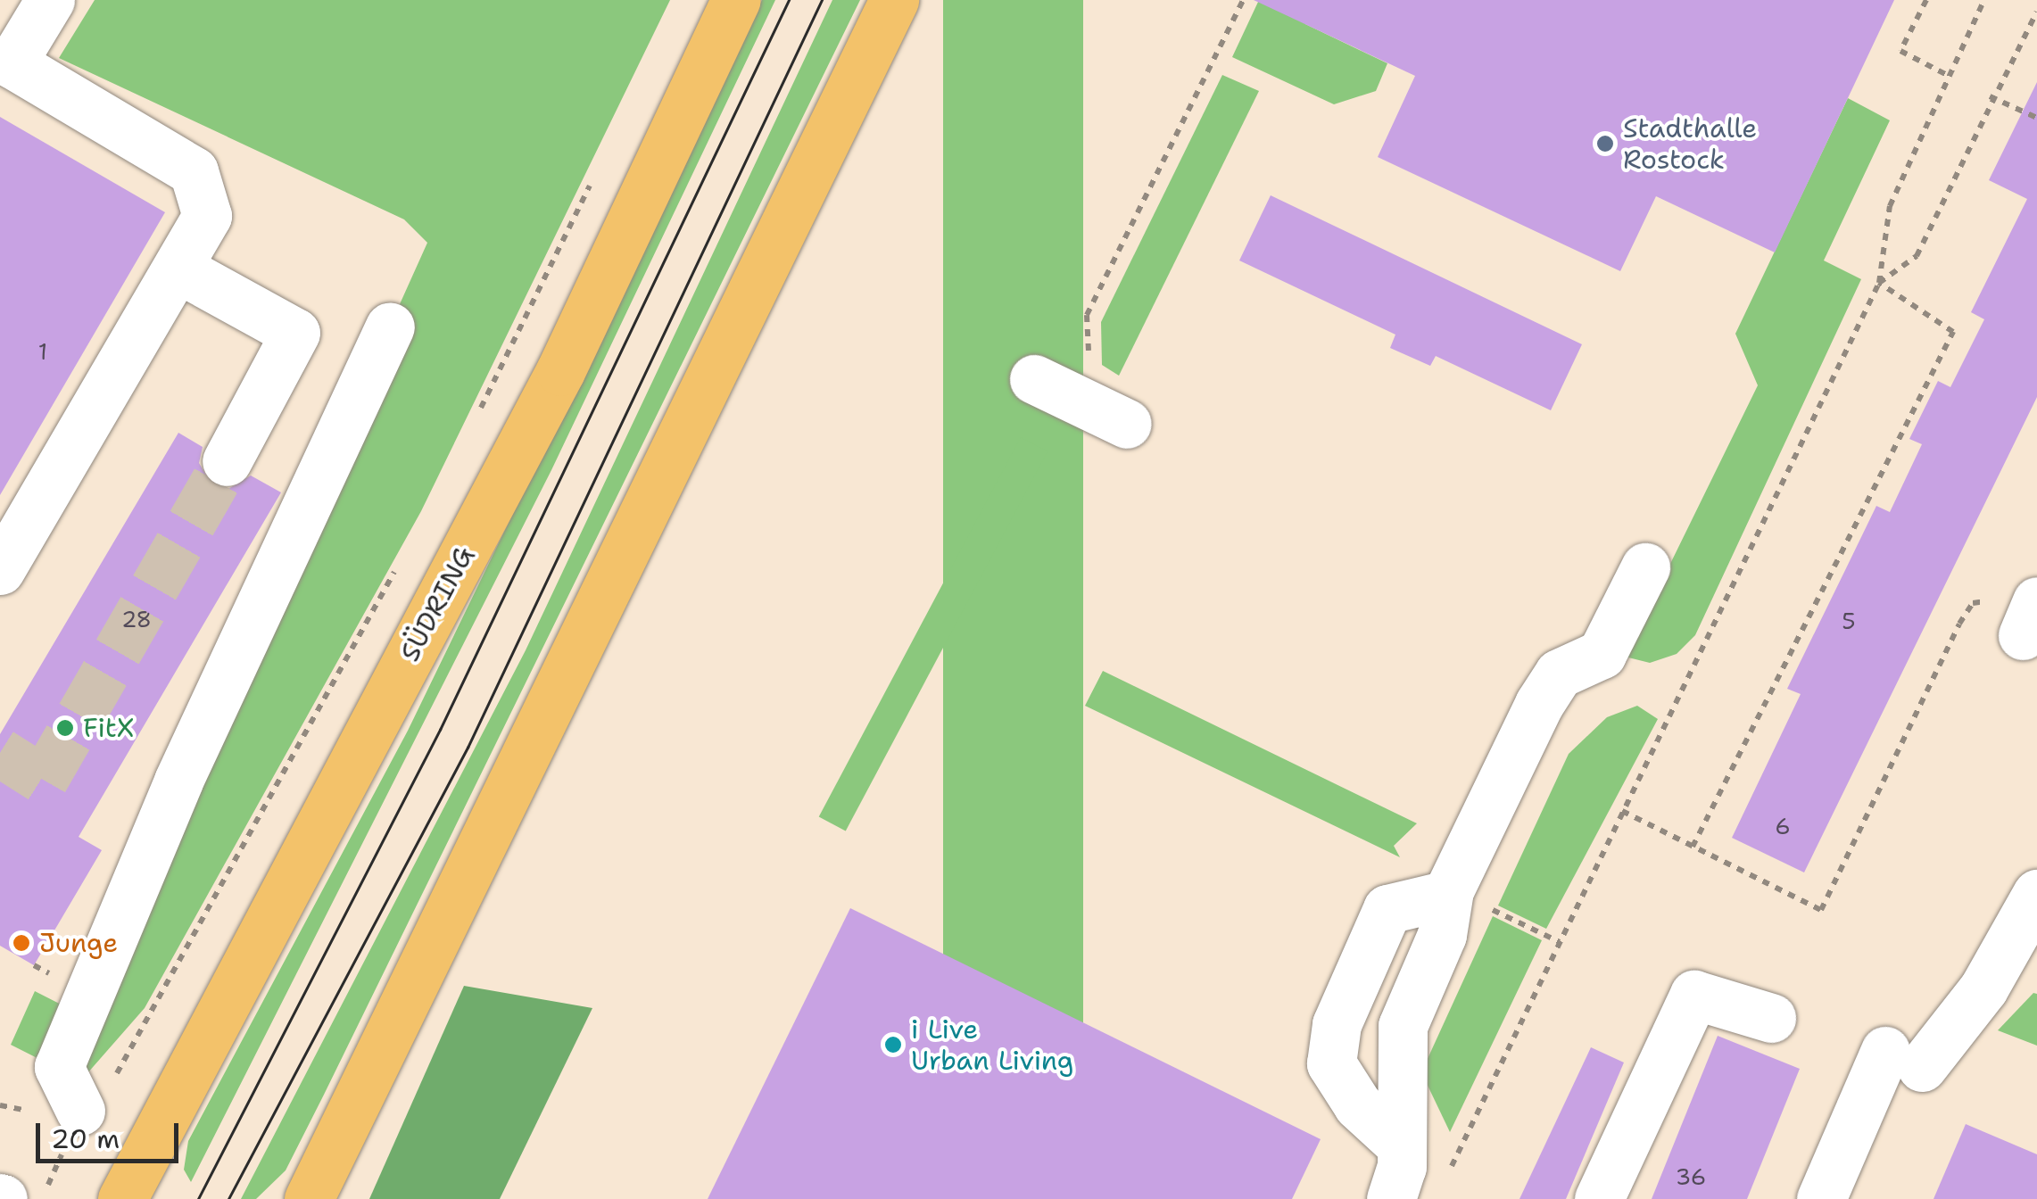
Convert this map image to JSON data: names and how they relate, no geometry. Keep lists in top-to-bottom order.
{
  "streets": {
    "main road": ["SÜDRING"]
  },
  "places": [
    "Stadthalle Rostock",
    "FitX",
    "Junge",
    "i Live Urban Living"
  ],
  "house_numbers": [
    "1",
    "28",
    "5",
    "6",
    "36"
  ],
  "scale_bar": "20 m"
}
